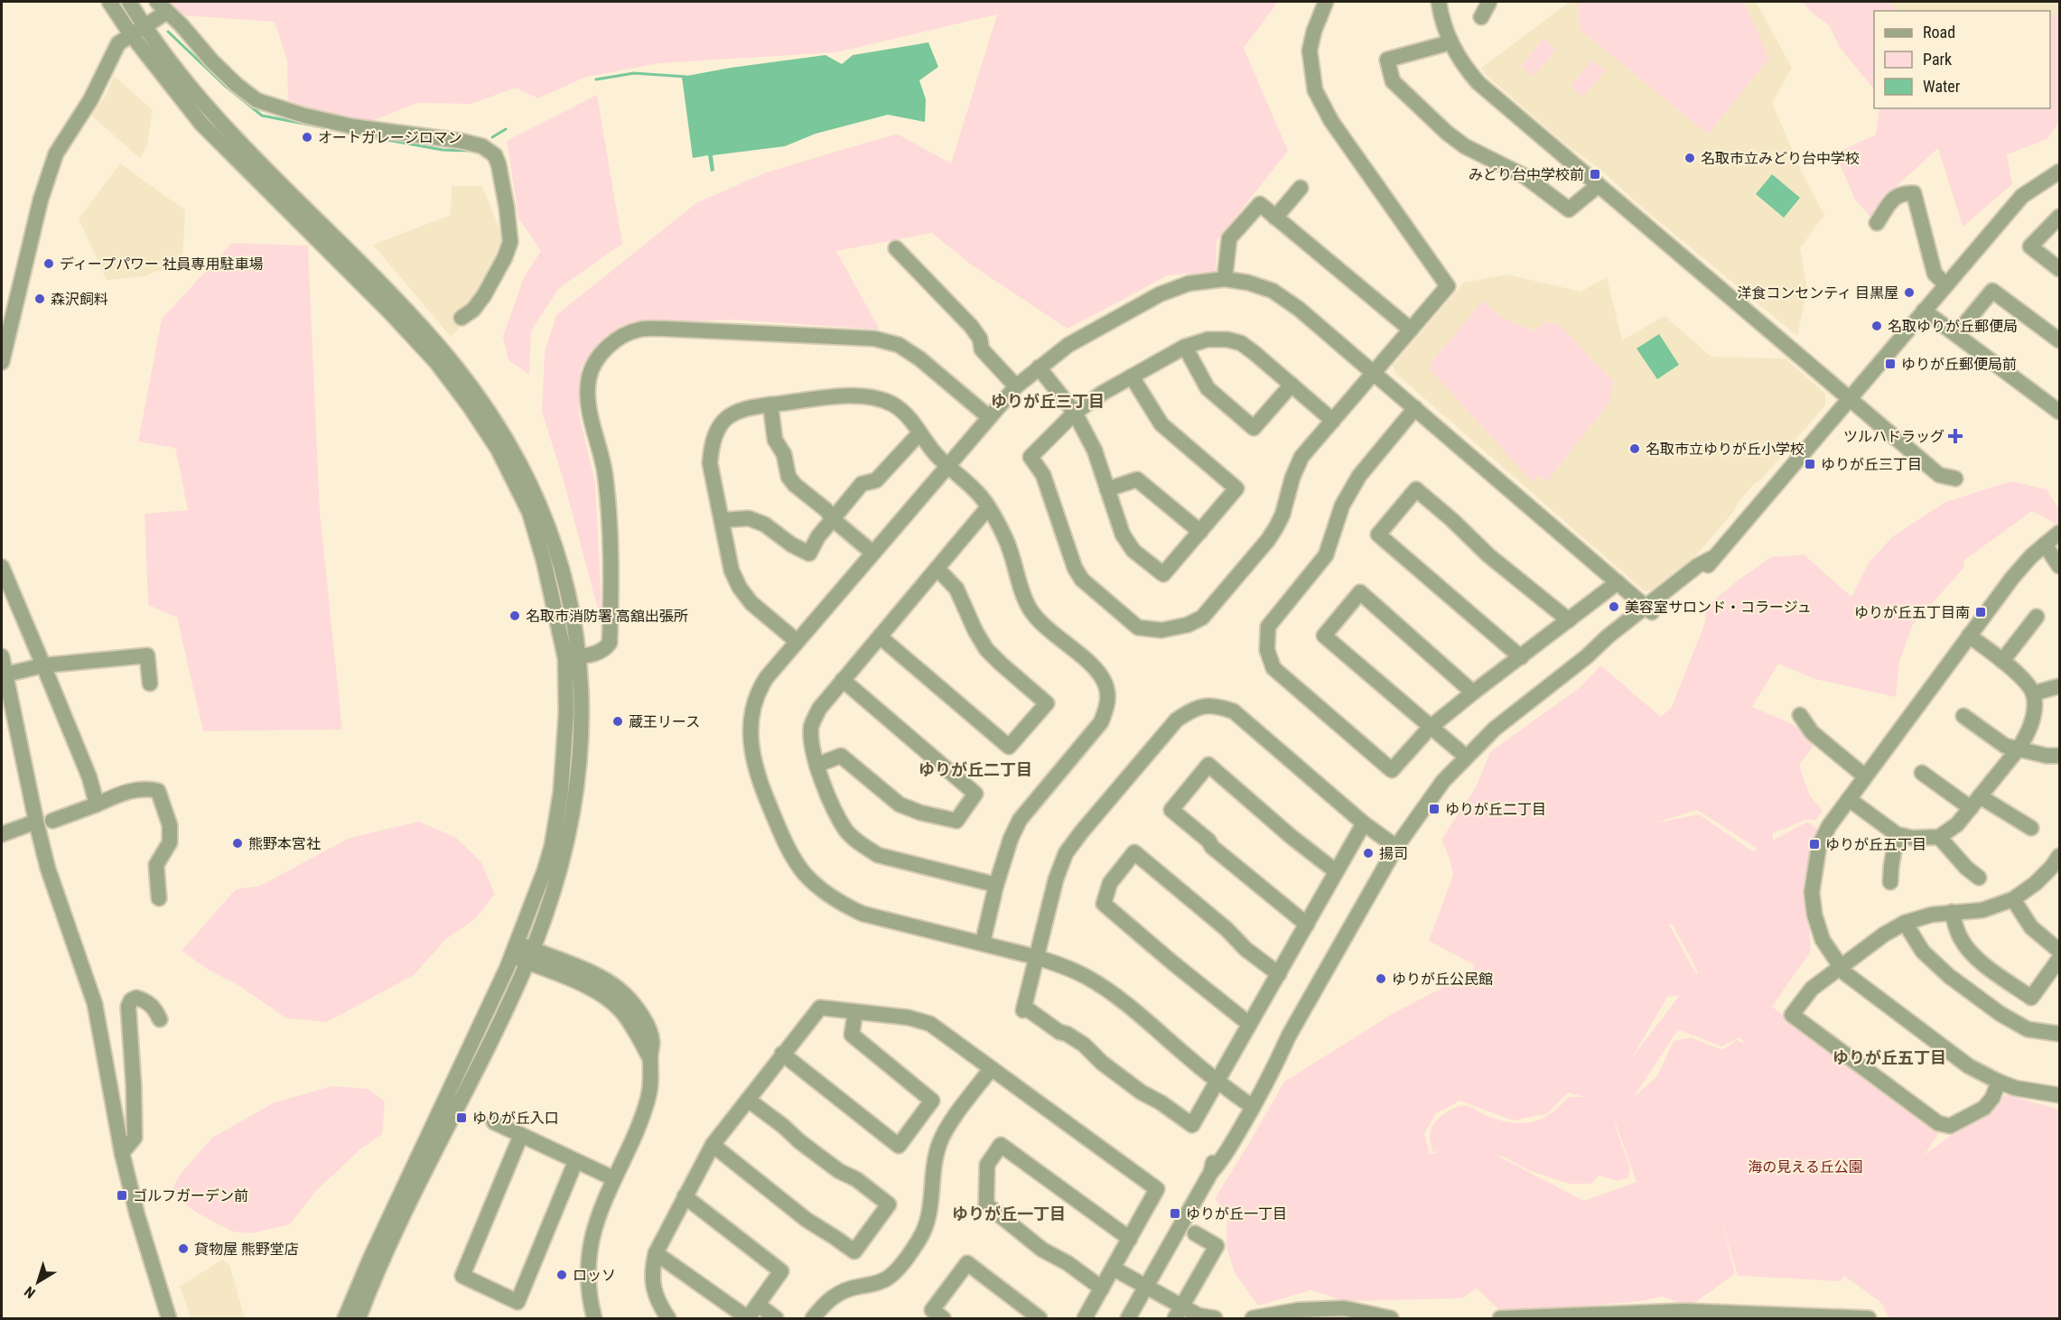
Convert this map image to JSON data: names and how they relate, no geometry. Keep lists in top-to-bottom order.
{
  "districts": [
    "ゆりが丘三丁目",
    "ゆりが丘二丁目",
    "ゆりが丘五丁目",
    "ゆりが丘一丁目"
  ],
  "parks": ["海の見える丘公園"],
  "places": {
    "other": [
      "オートガレージロマン",
      "名取市立みどり台中学校",
      "ディープパワー 社員専用駐車場",
      "洋食コンセンティ 目黒屋",
      "森沢飼料",
      "名取ゆりが丘郵便局",
      "名取市立ゆりが丘小学校",
      "美容室サロンド・コラージュ",
      "名取市消防署 高舘出張所",
      "蔵王リース",
      "熊野本宮社",
      "揚司",
      "ゆりが丘公民館",
      "貸物屋 熊野堂店",
      "ロッソ"
    ],
    "transit": [
      "みどり台中学校前",
      "ゆりが丘郵便局前",
      "ゆりが丘三丁目",
      "ゆりが丘五丁目南",
      "ゆりが丘二丁目",
      "ゆりが丘五丁目",
      "ゆりが丘入口",
      "ゴルフガーデン前",
      "ゆりが丘一丁目"
    ],
    "health": ["ツルハドラッグ"]
  },
  "legend": ["Road", "Park", "Water"],
  "north": "bottom left"
}
